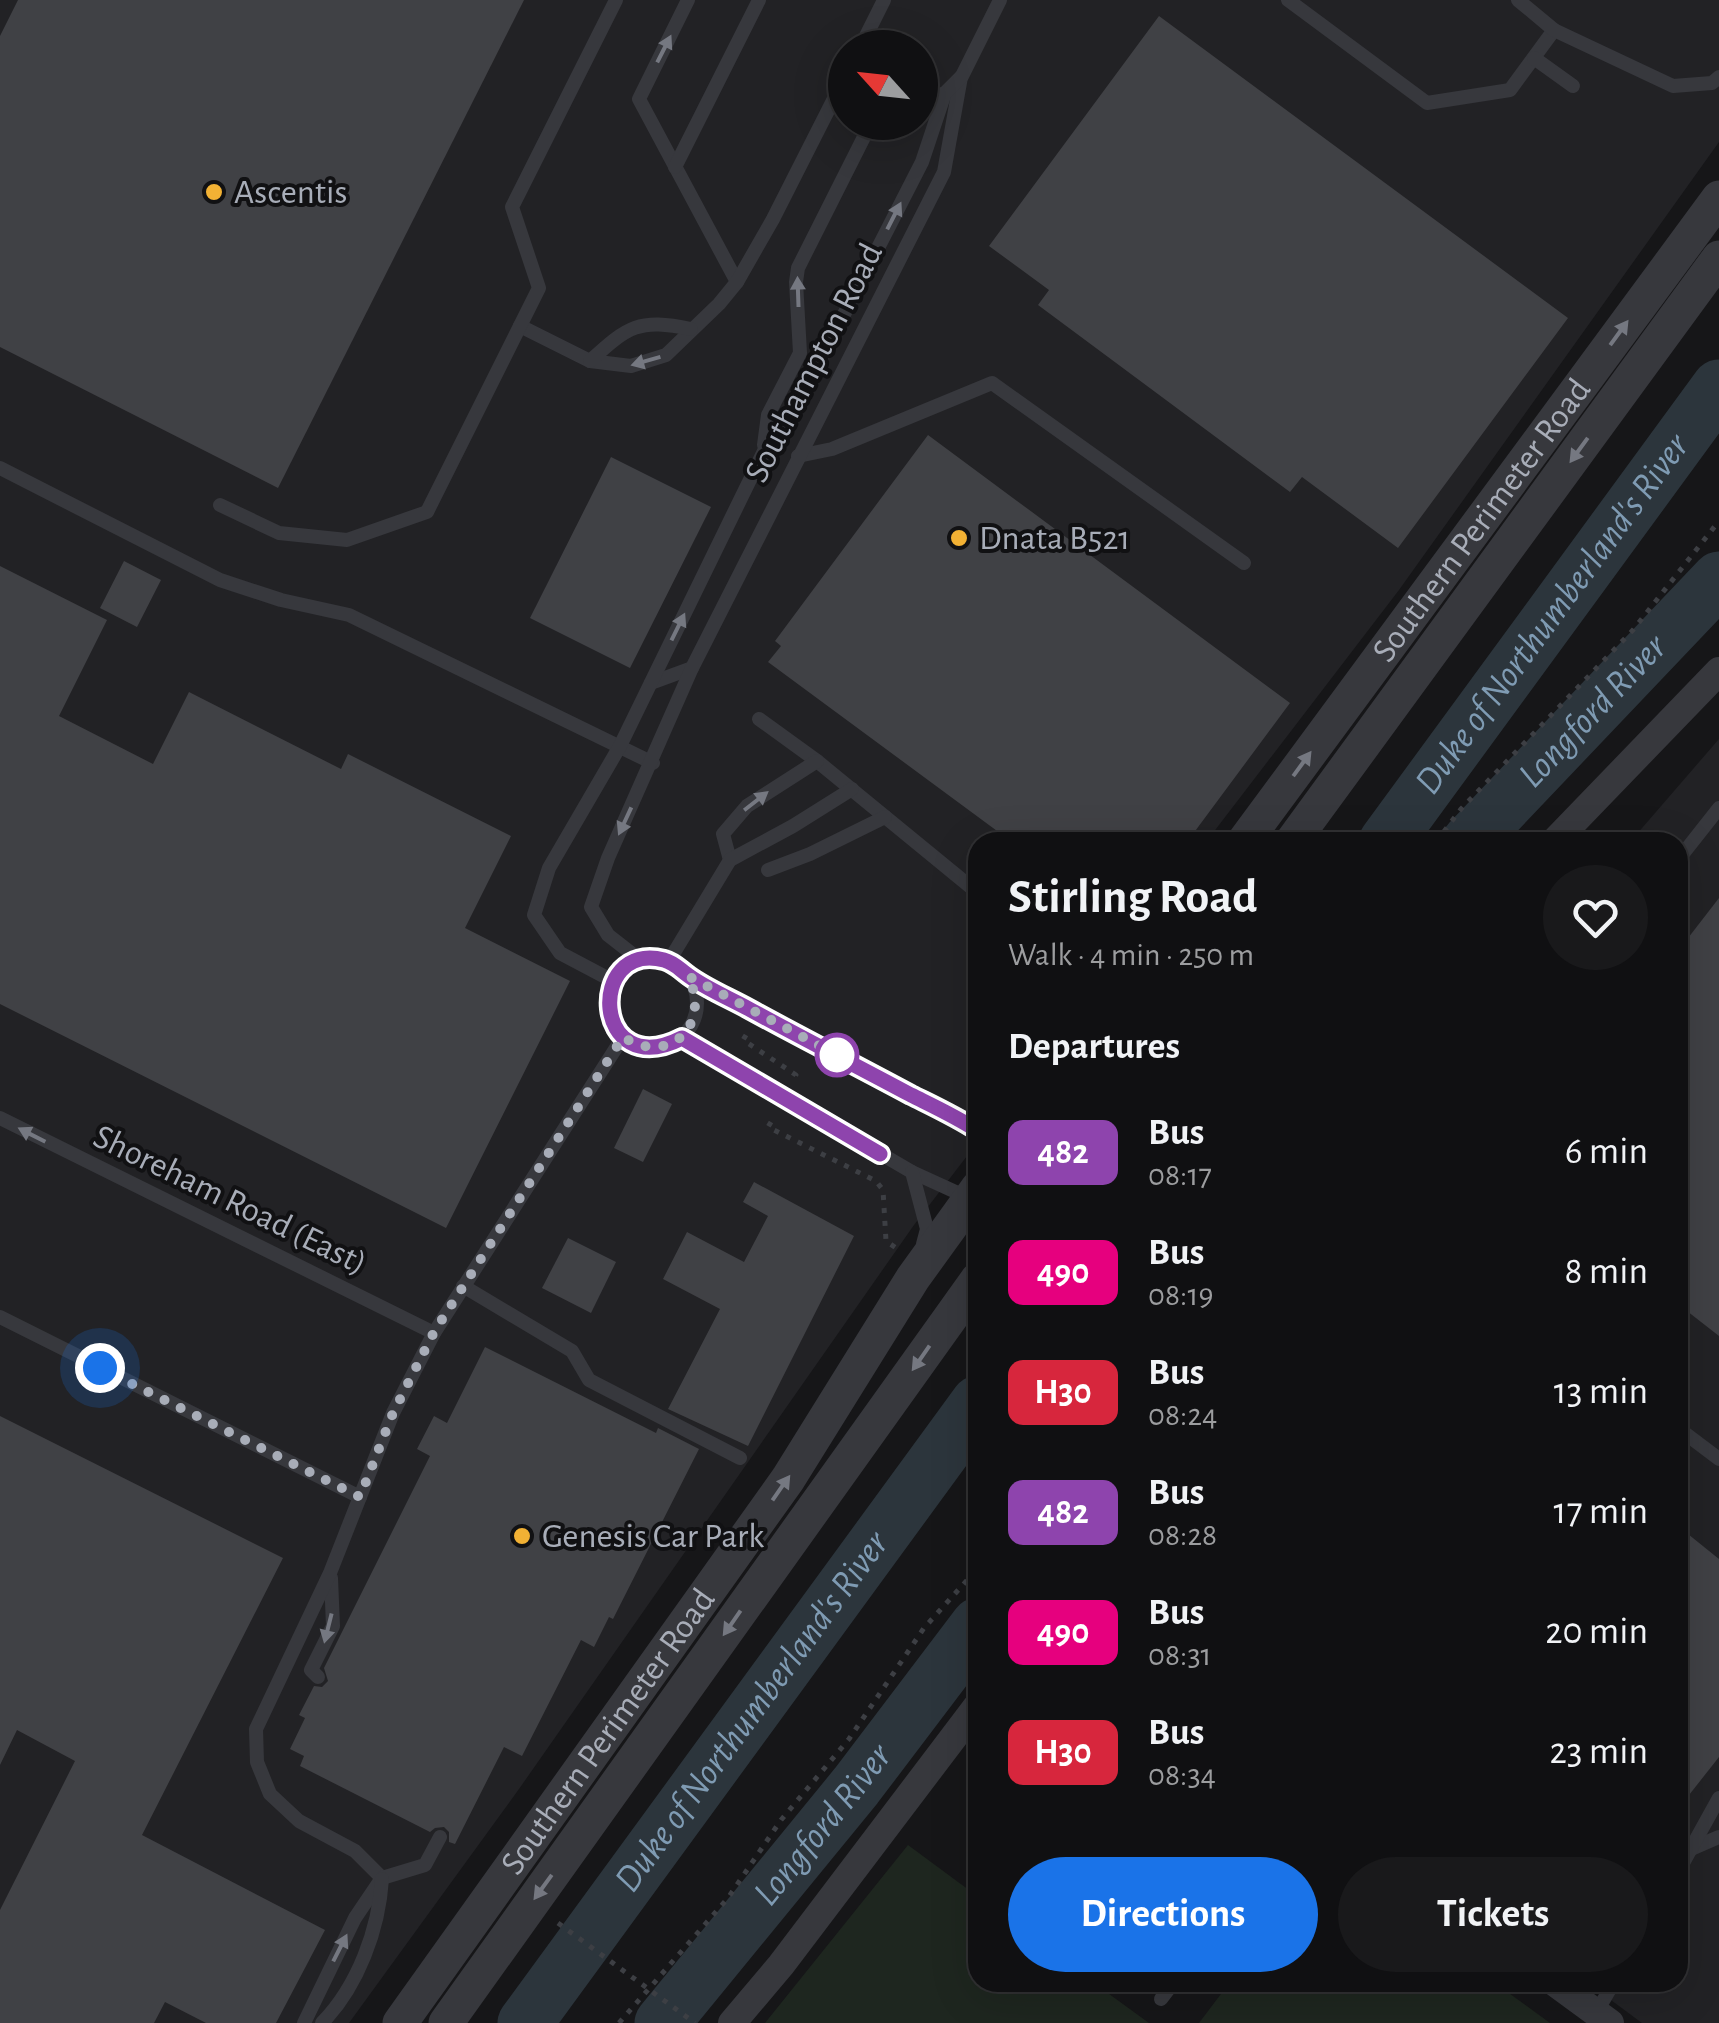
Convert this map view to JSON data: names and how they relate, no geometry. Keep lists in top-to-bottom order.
{
  "streets": {
    "street": ["Southern Perimeter Road"],
    "lane": ["Southampton Road", "Shoreham Road (East)"]
  },
  "one_way": ["Shoreham Road (East)"],
  "water": ["Duke of Northumberland's River", "Longford River"],
  "places": ["Ascentis", "Dnata B521", "Genesis Car Park"],
  "lines": ["bus line 482"],
  "north": "top left",
  "page": {
    "heading": [
      ["Stirling Road", "Walk · 4 min · 250 m"],
      "Departures"
    ],
    "list": [
      {
        "mark": "482",
        "name": "Bus",
        "note": "08:17",
        "value": "6 min"
      },
      {
        "mark": "490",
        "name": "Bus",
        "note": "08:19",
        "value": "8 min"
      },
      {
        "mark": "H30",
        "name": "Bus",
        "note": "08:24",
        "value": "13 min"
      },
      {
        "mark": "482",
        "name": "Bus",
        "note": "08:28",
        "value": "17 min"
      },
      {
        "mark": "490",
        "name": "Bus",
        "note": "08:31",
        "value": "20 min"
      },
      {
        "mark": "H30",
        "name": "Bus",
        "note": "08:34",
        "value": "23 min"
      }
    ],
    "buttons": ["Directions", "Tickets"]
  }
}
